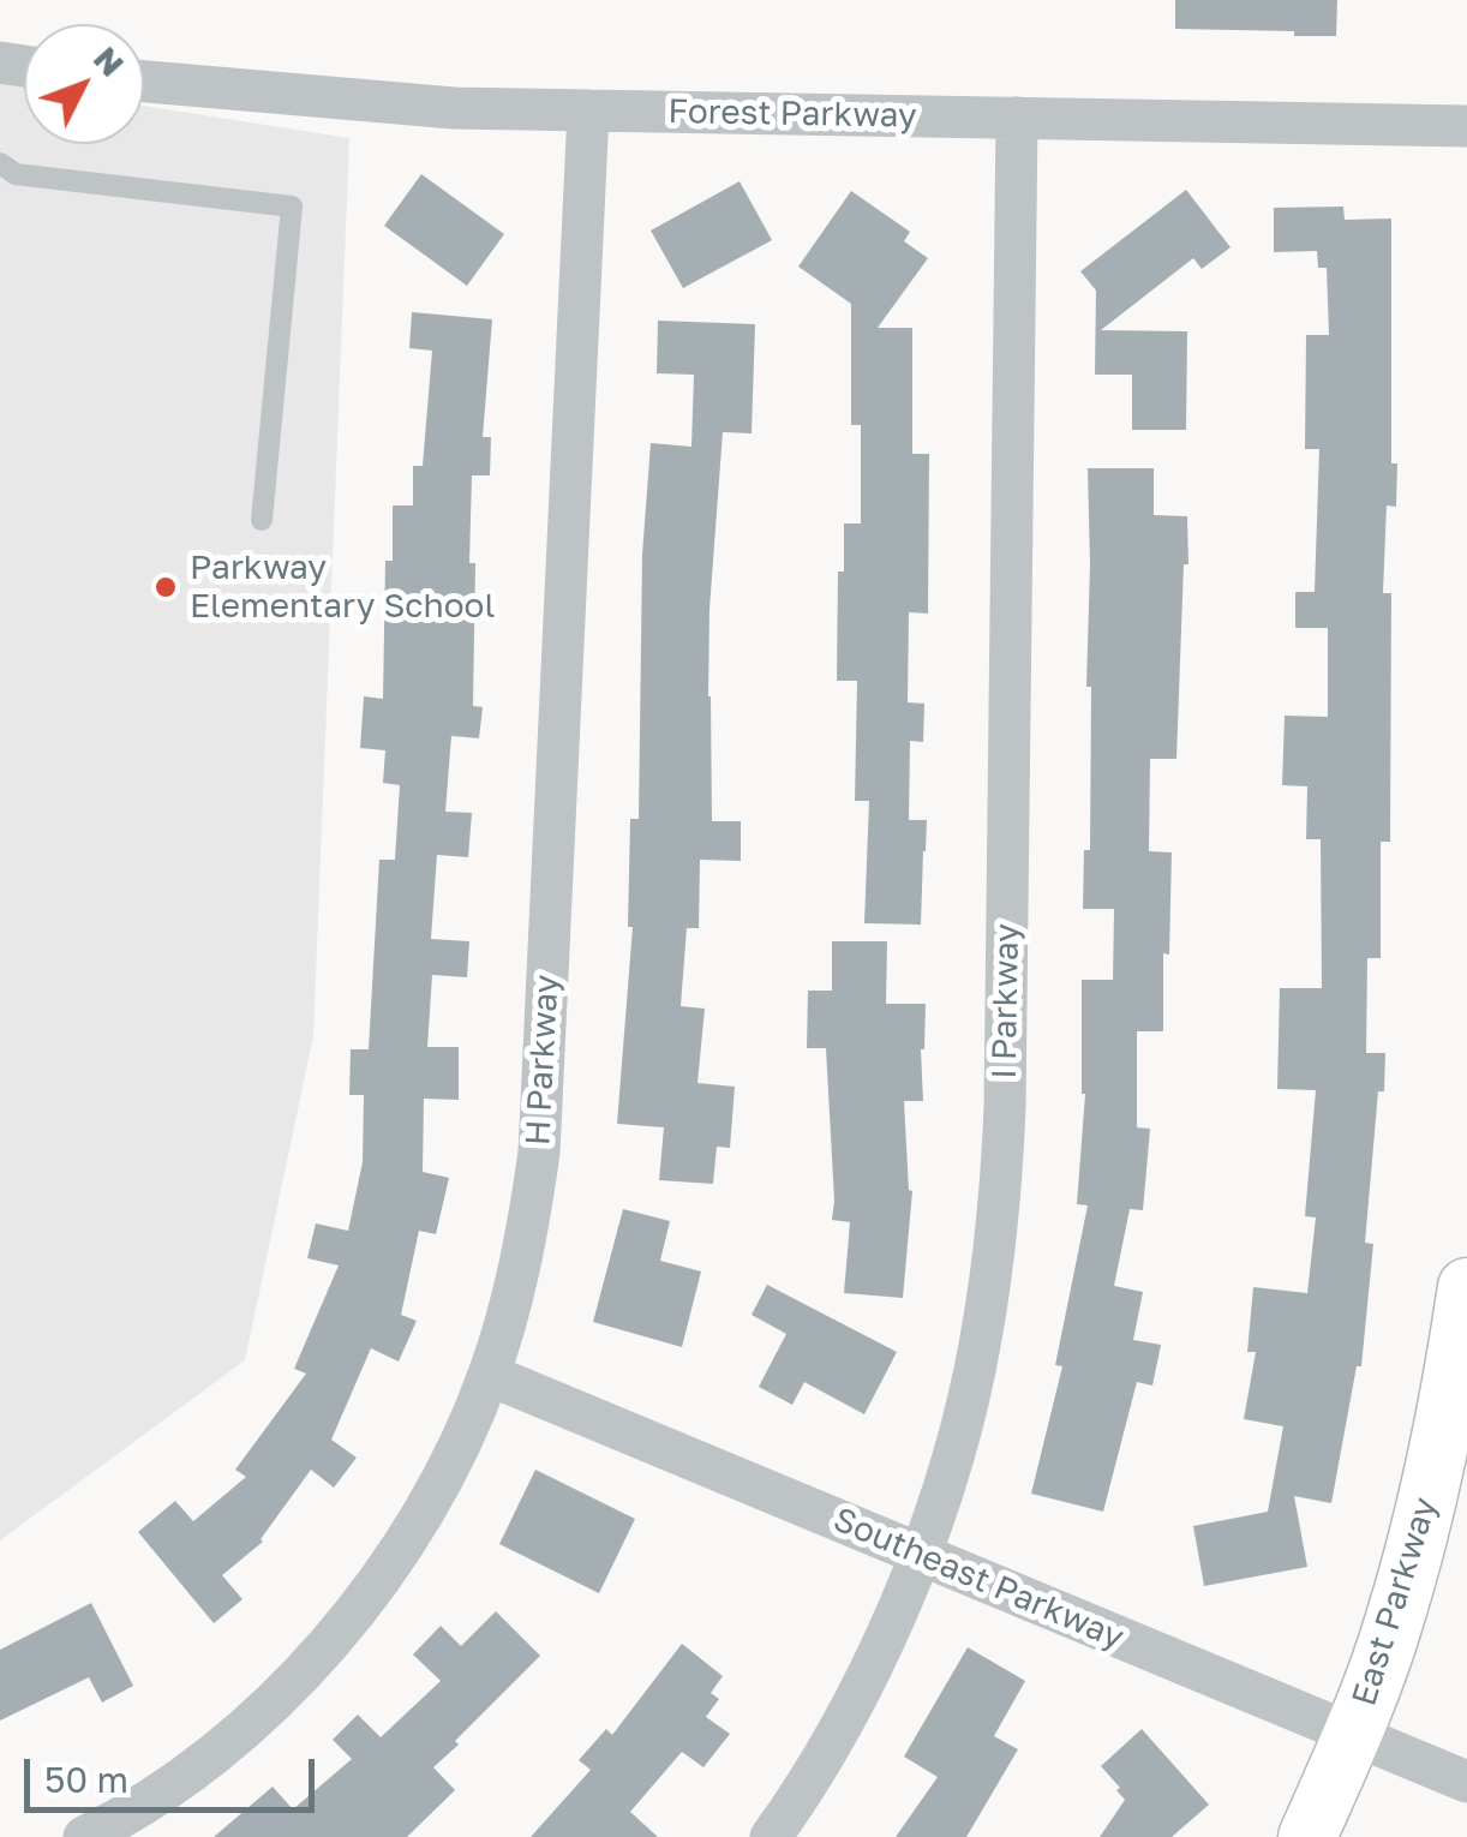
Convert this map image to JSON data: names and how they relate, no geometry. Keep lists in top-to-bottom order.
{
  "streets": {
    "street": [
      "Forest Parkway",
      "I Parkway",
      "H Parkway",
      "Southeast Parkway",
      "East Parkway"
    ]
  },
  "crossings": [
    ["Forest Parkway", "I Parkway"],
    ["Forest Parkway", "H Parkway"],
    ["I Parkway", "Southeast Parkway"],
    ["H Parkway", "Southeast Parkway"],
    ["Southeast Parkway", "East Parkway"]
  ],
  "places": ["Parkway Elementary School"],
  "scale_bar": "50 m",
  "north": "top right"
}
